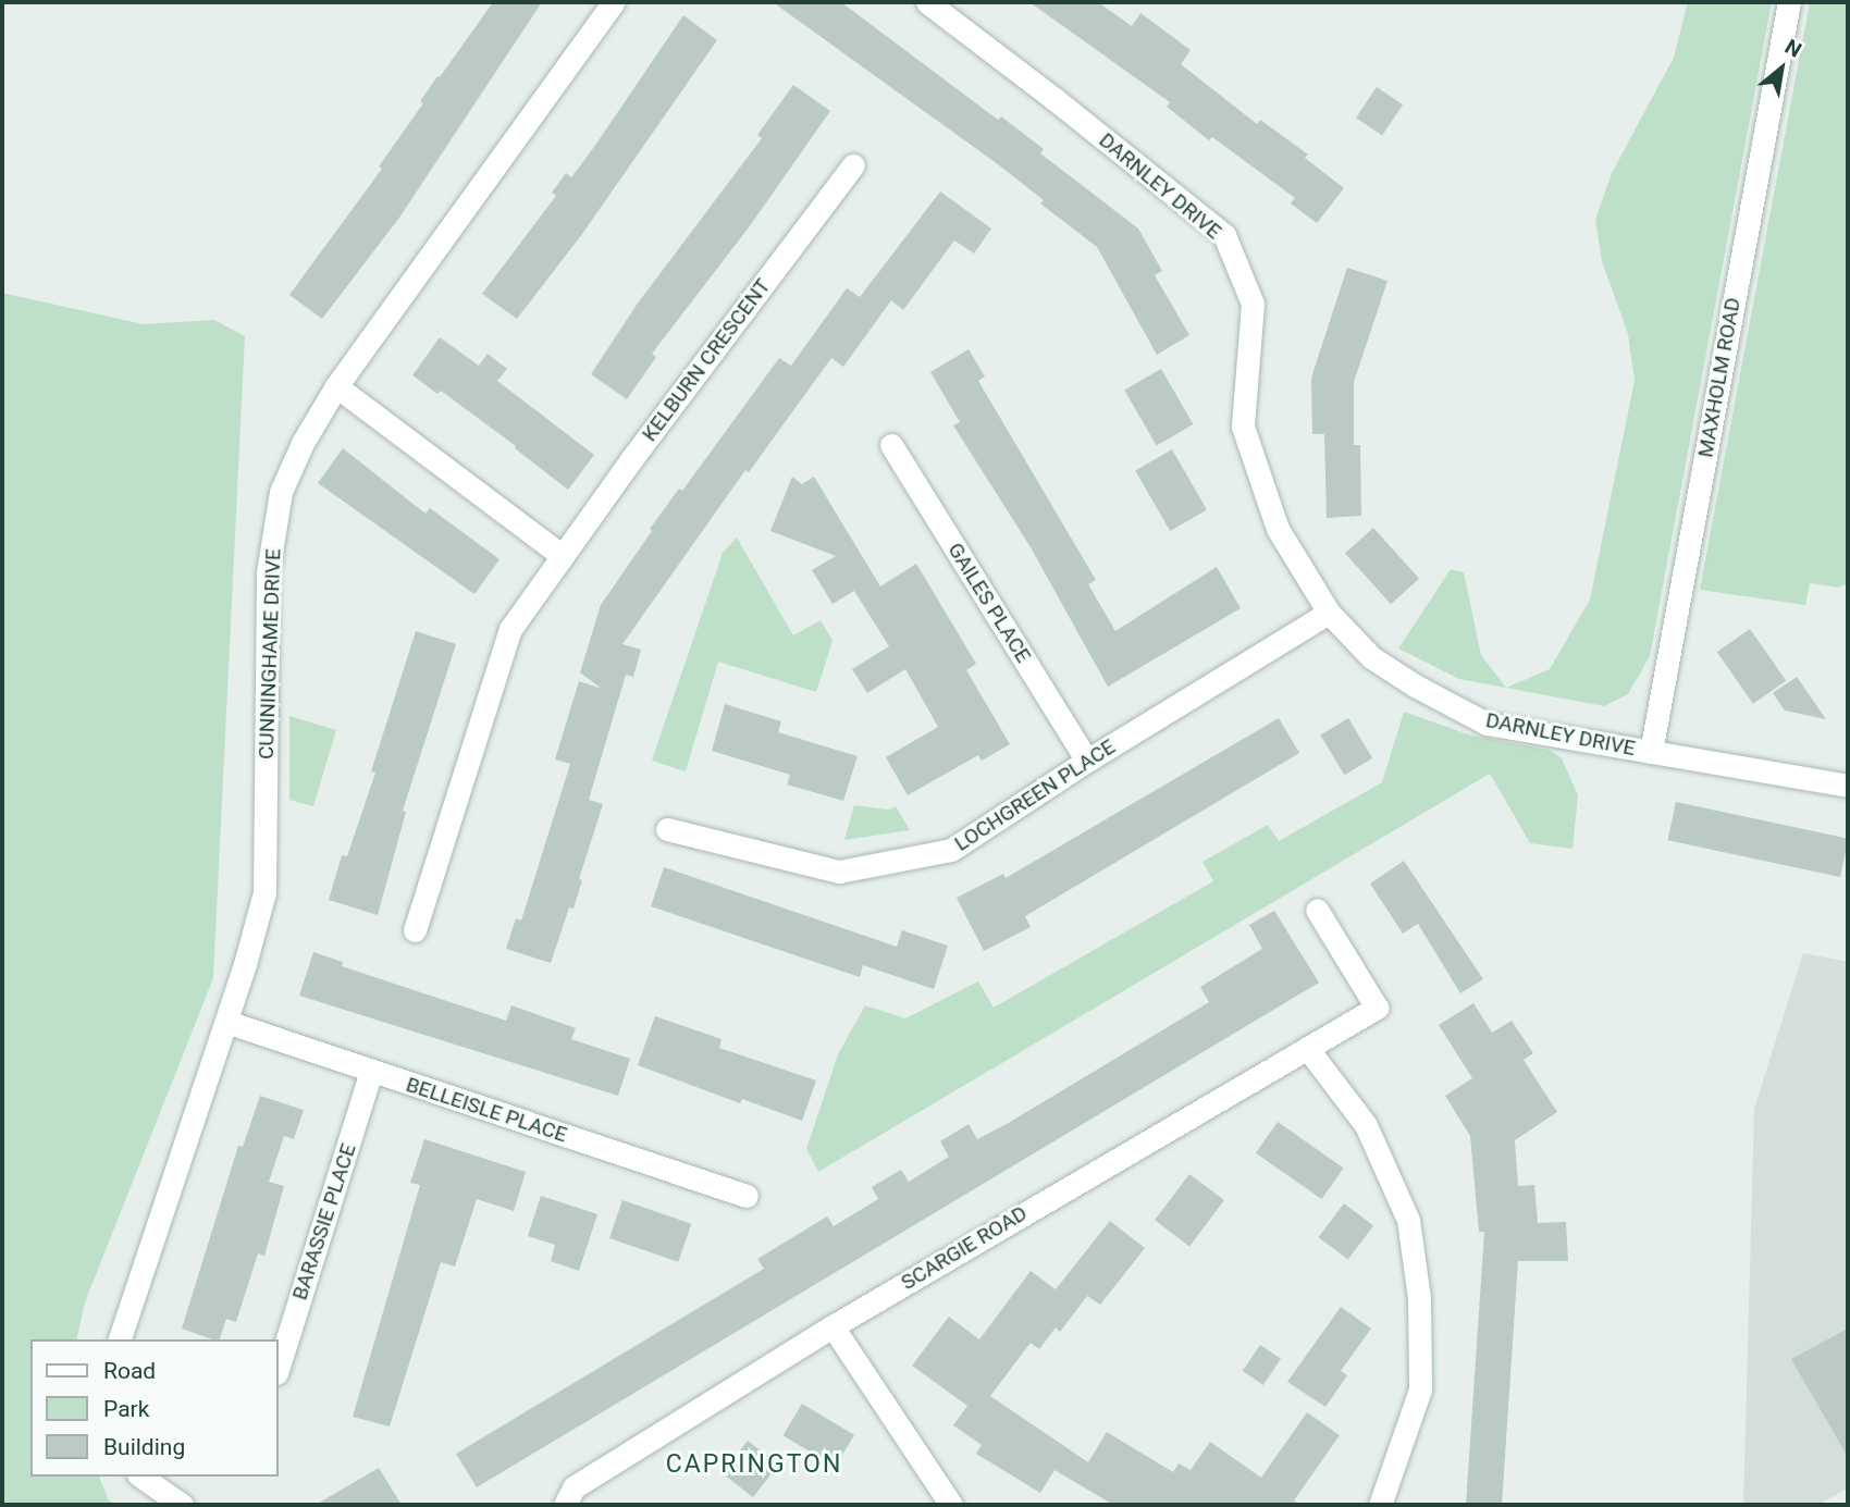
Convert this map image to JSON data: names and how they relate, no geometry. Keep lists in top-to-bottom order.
{
  "streets": {
    "street": [
      "DARNLEY DRIVE",
      "KELBURN CRESCENT",
      "MAXHOLM ROAD",
      "GAILES PLACE",
      "CUNNINGHAME DRIVE",
      "LOCHGREEN PLACE",
      "BELLEISLE PLACE",
      "BARASSIE PLACE",
      "SCARGIE ROAD"
    ]
  },
  "crossings": [
    ["DARNLEY DRIVE", "MAXHOLM ROAD"],
    ["DARNLEY DRIVE", "LOCHGREEN PLACE"],
    ["GAILES PLACE", "LOCHGREEN PLACE"],
    ["CUNNINGHAME DRIVE", "BELLEISLE PLACE"],
    ["BELLEISLE PLACE", "BARASSIE PLACE"]
  ],
  "districts": ["CAPRINGTON"],
  "legend": ["Road", "Park", "Building"],
  "north": "top right"
}
